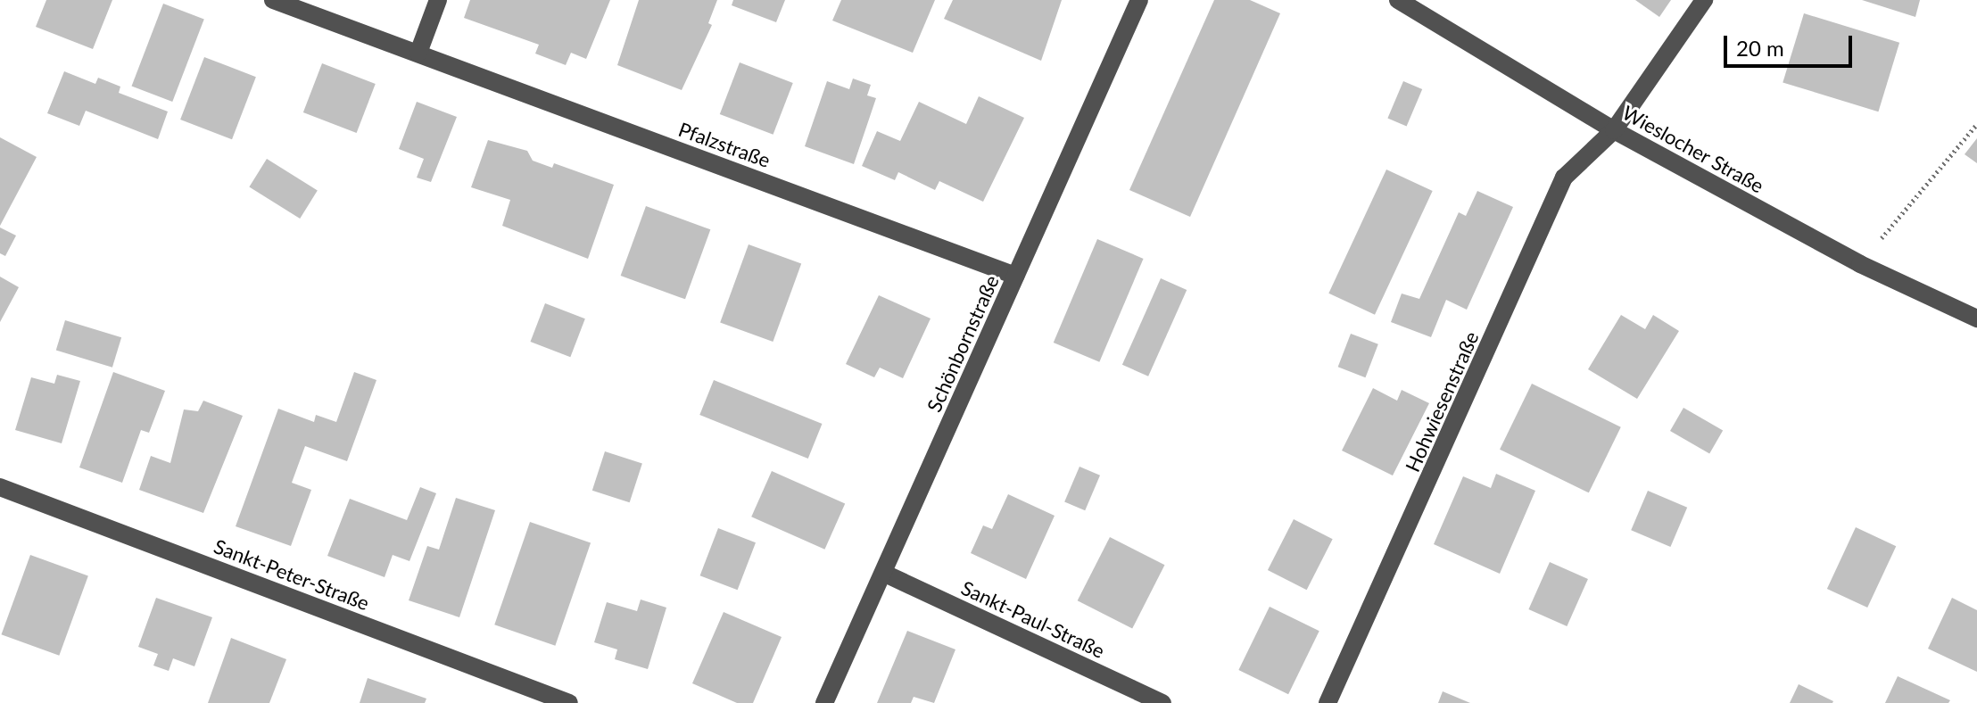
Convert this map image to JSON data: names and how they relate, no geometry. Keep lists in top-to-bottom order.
{
  "streets": {
    "street": [
      "Pfalzstraße",
      "Wieslocher Straße",
      "Schönbornstraße",
      "Hohwiesenstraße",
      "Sankt-Peter-Straße",
      "Sankt-Paul-Straße"
    ]
  },
  "crossings": [
    ["Pfalzstraße", "Schönbornstraße"],
    ["Wieslocher Straße", "Hohwiesenstraße"],
    ["Schönbornstraße", "Sankt-Paul-Straße"]
  ],
  "scale_bar": "20 m"
}
